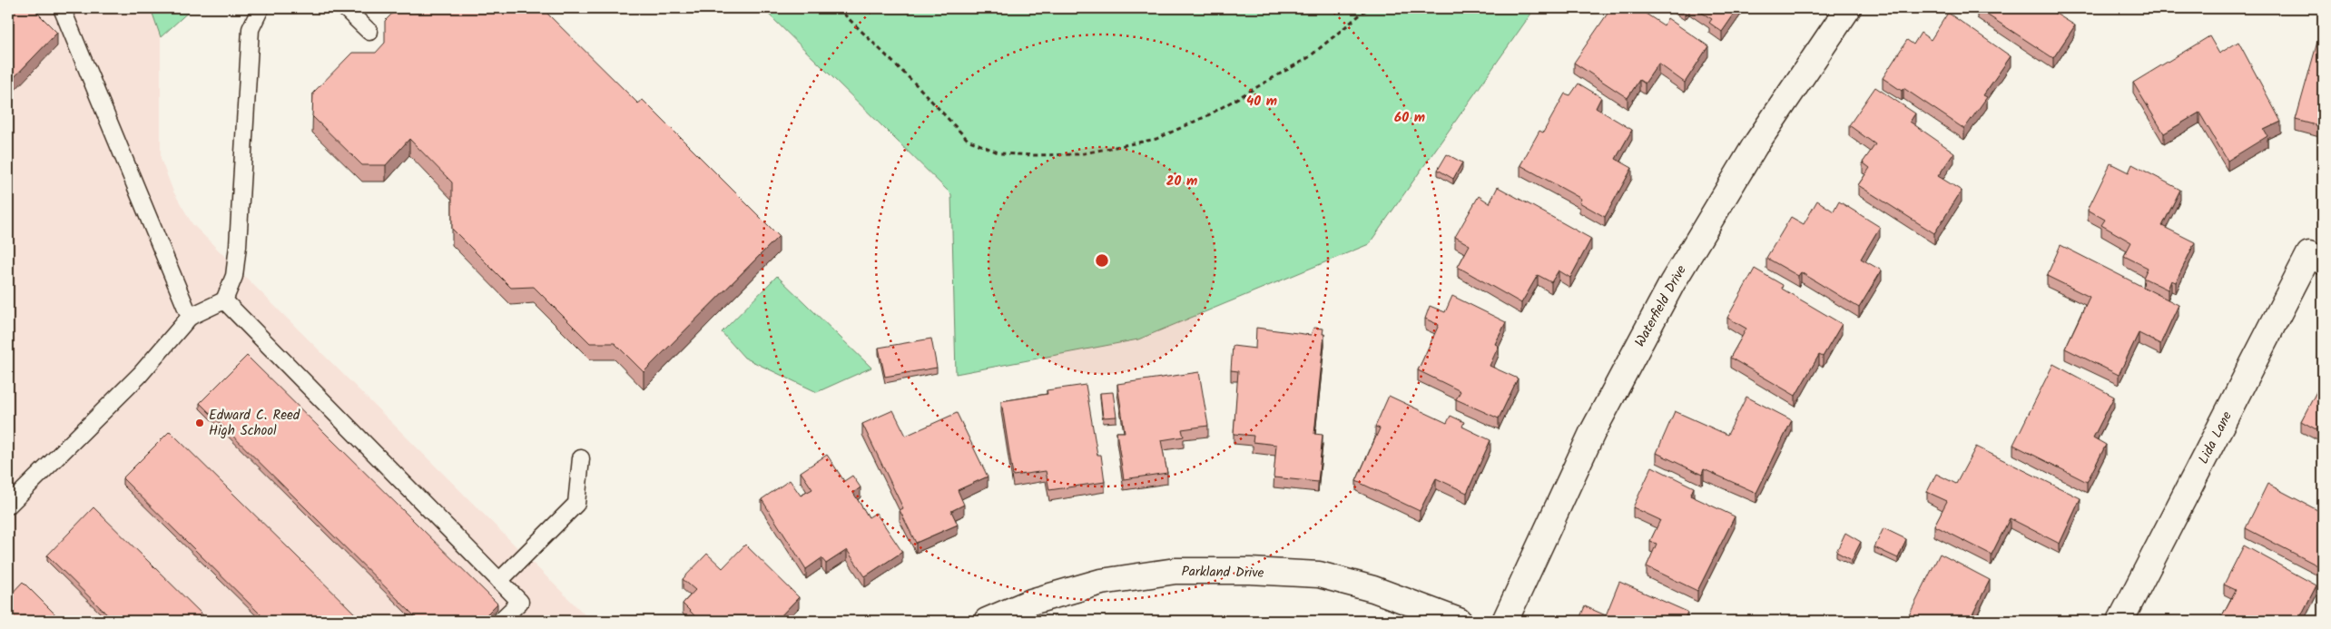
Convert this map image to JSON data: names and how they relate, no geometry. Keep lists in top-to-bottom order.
{
  "streets": {
    "street": ["Waterfield Drive", "Lida Lane", "Parkland Drive"]
  },
  "places": ["Edward C. Reed High School"],
  "rings": ["40 m", "60 m", "20 m"]
}
